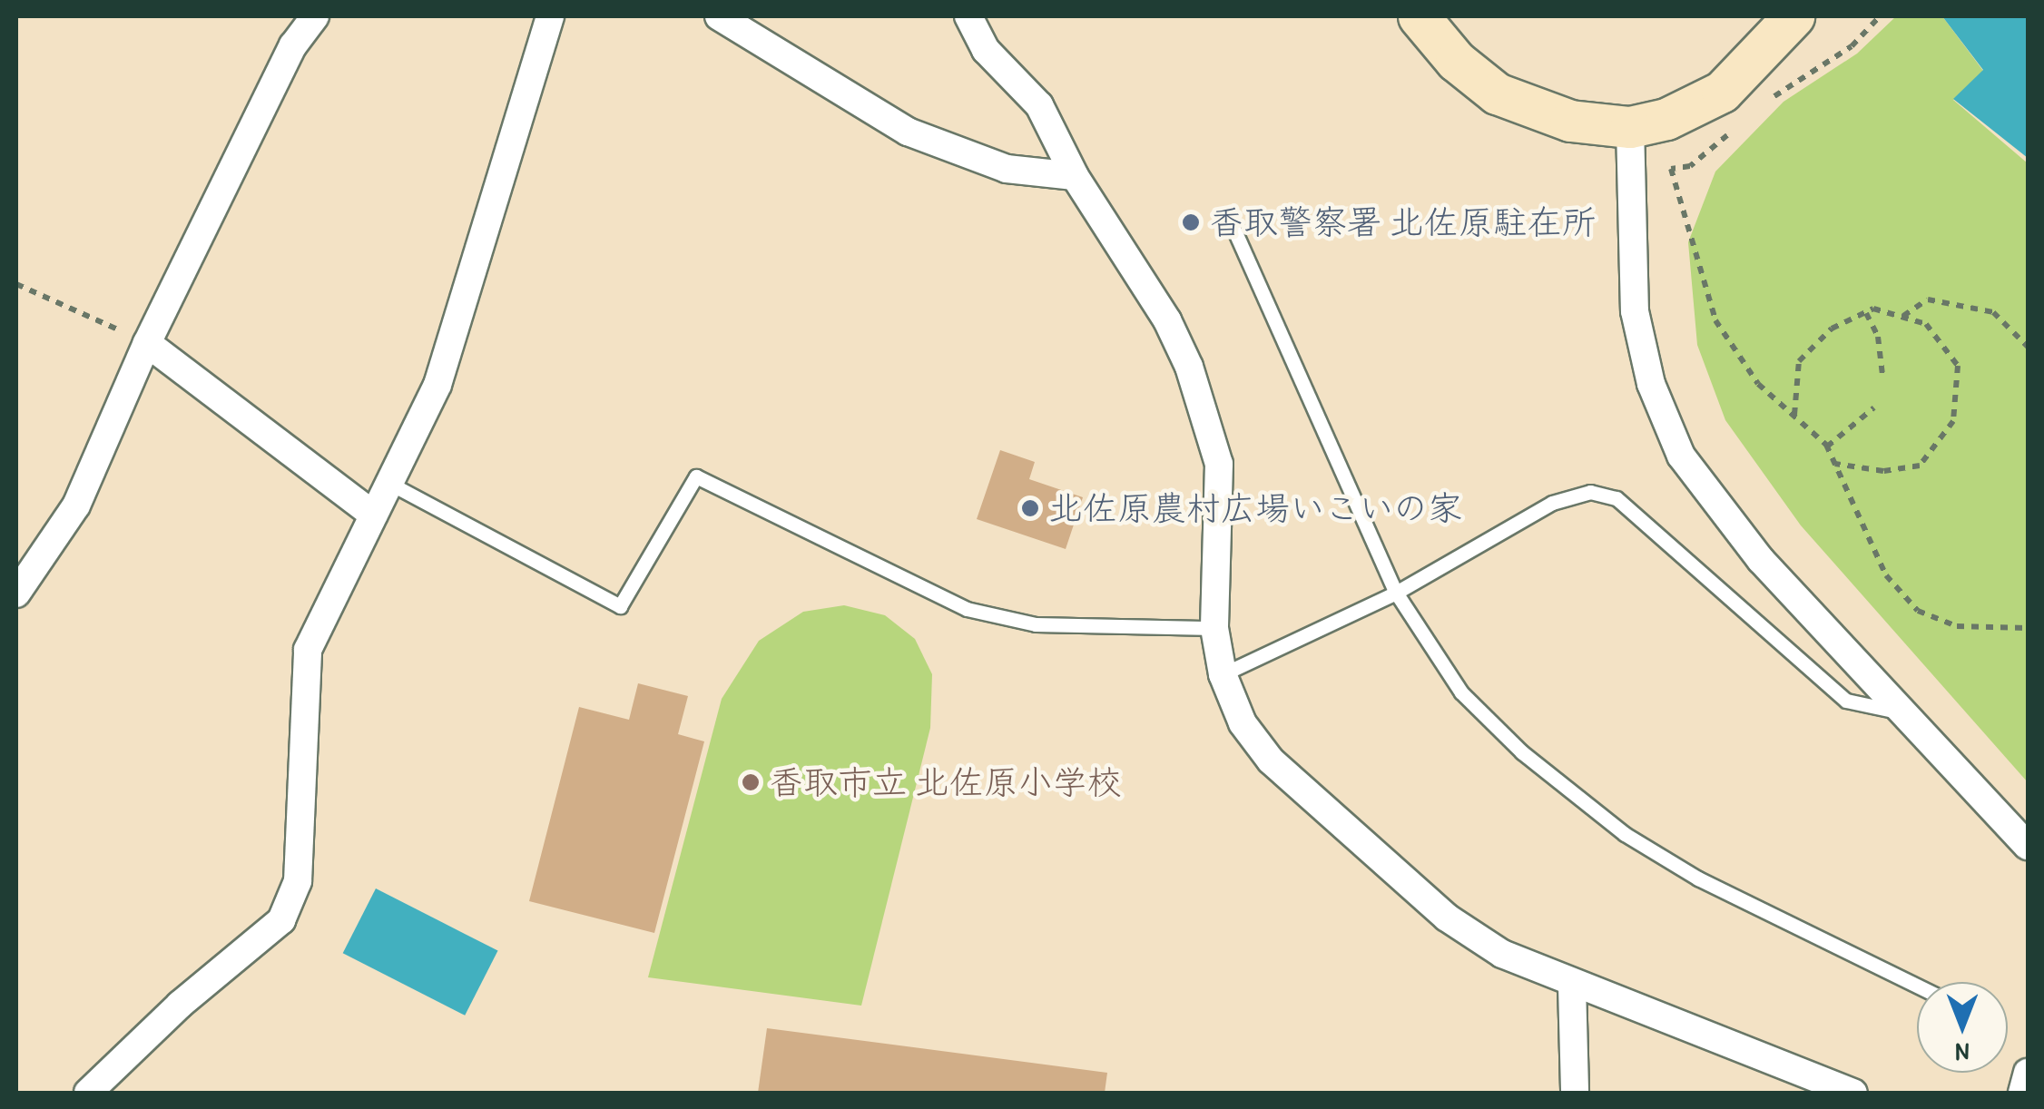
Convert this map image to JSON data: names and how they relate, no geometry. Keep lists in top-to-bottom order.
{
  "places": ["香取警察署 北佐原駐在所", "北佐原農村広場いこいの家", "香取市立 北佐原小学校"],
  "north": "bottom"
}
